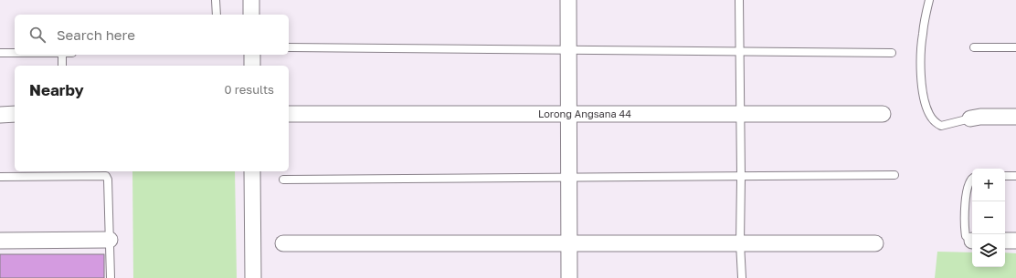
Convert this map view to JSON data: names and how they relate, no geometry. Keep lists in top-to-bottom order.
{
  "streets": {
    "street": ["Lorong Angsana 44"]
  },
  "page": {
    "search": "Search here",
    "heading": ["Nearby", "0 results"],
    "map_buttons": ["+", "−"]
  }
}
